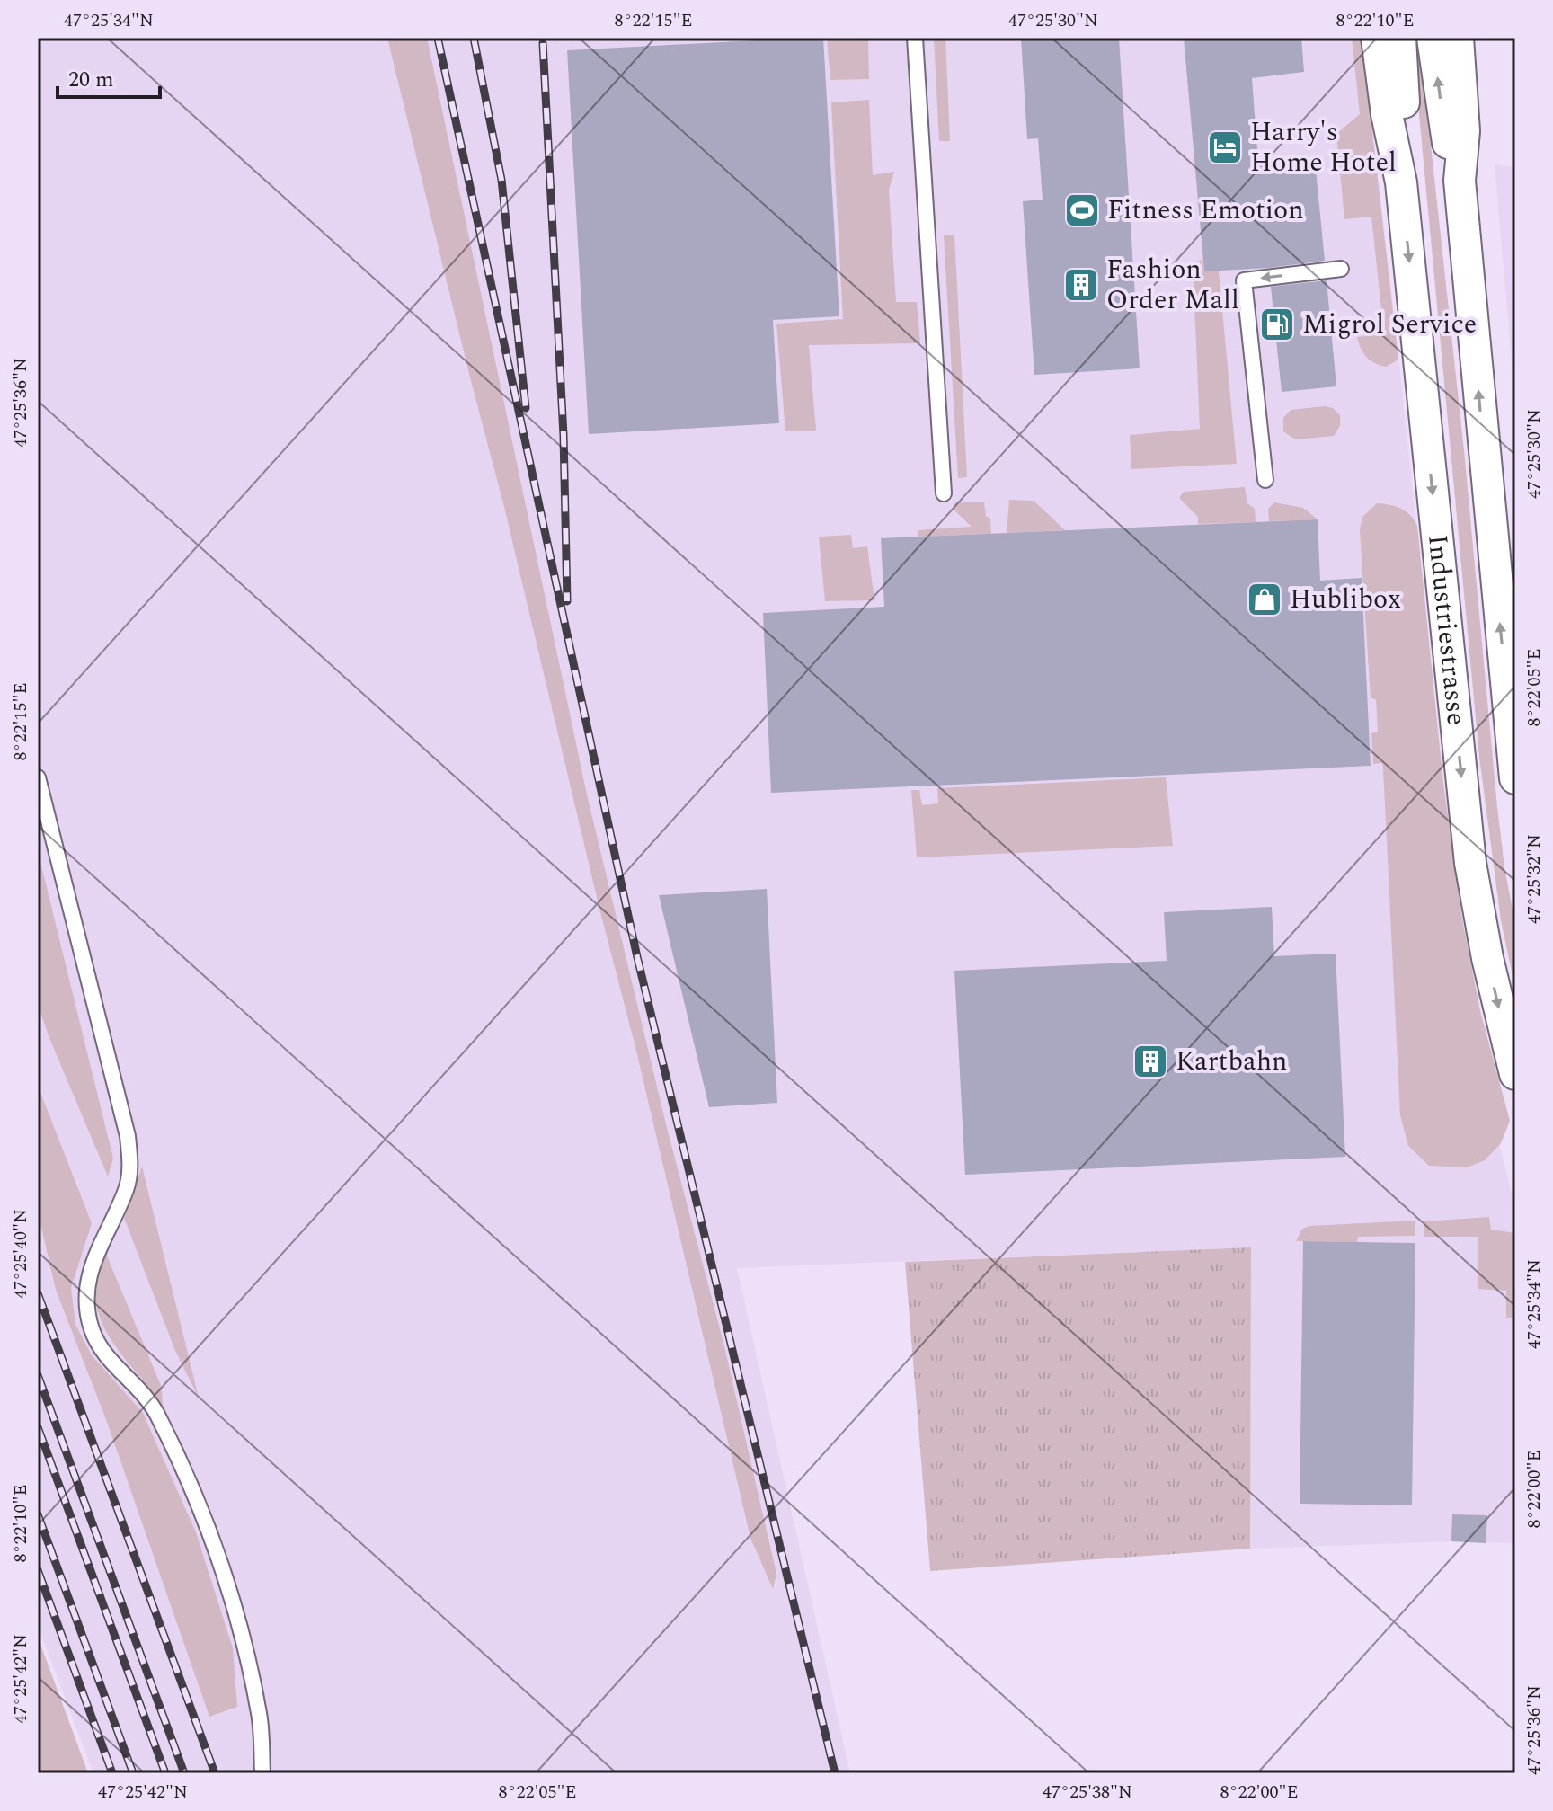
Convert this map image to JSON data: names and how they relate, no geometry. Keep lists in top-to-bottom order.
{
  "streets": {
    "street": ["Industriestrasse"]
  },
  "places": {
    "hotel": ["Harry's Home Hotel"],
    "sports": ["Fitness Emotion"],
    "building": ["Fashion Order Mall", "Kartbahn"],
    "fuel station": ["Migrol Service"],
    "shop": ["Hublibox"]
  },
  "scale_bar": "20 m",
  "coordinates": [
    "47°25'34\"N",
    "8°22'15\"E",
    "47°25'30\"N",
    "8°22'10\"E",
    "47°25'36\"N",
    "8°22'05\"E",
    "47°25'32\"N",
    "47°25'40\"N",
    "8°22'00\"E",
    "47°25'42\"N",
    "47°25'38\"N"
  ]
}
